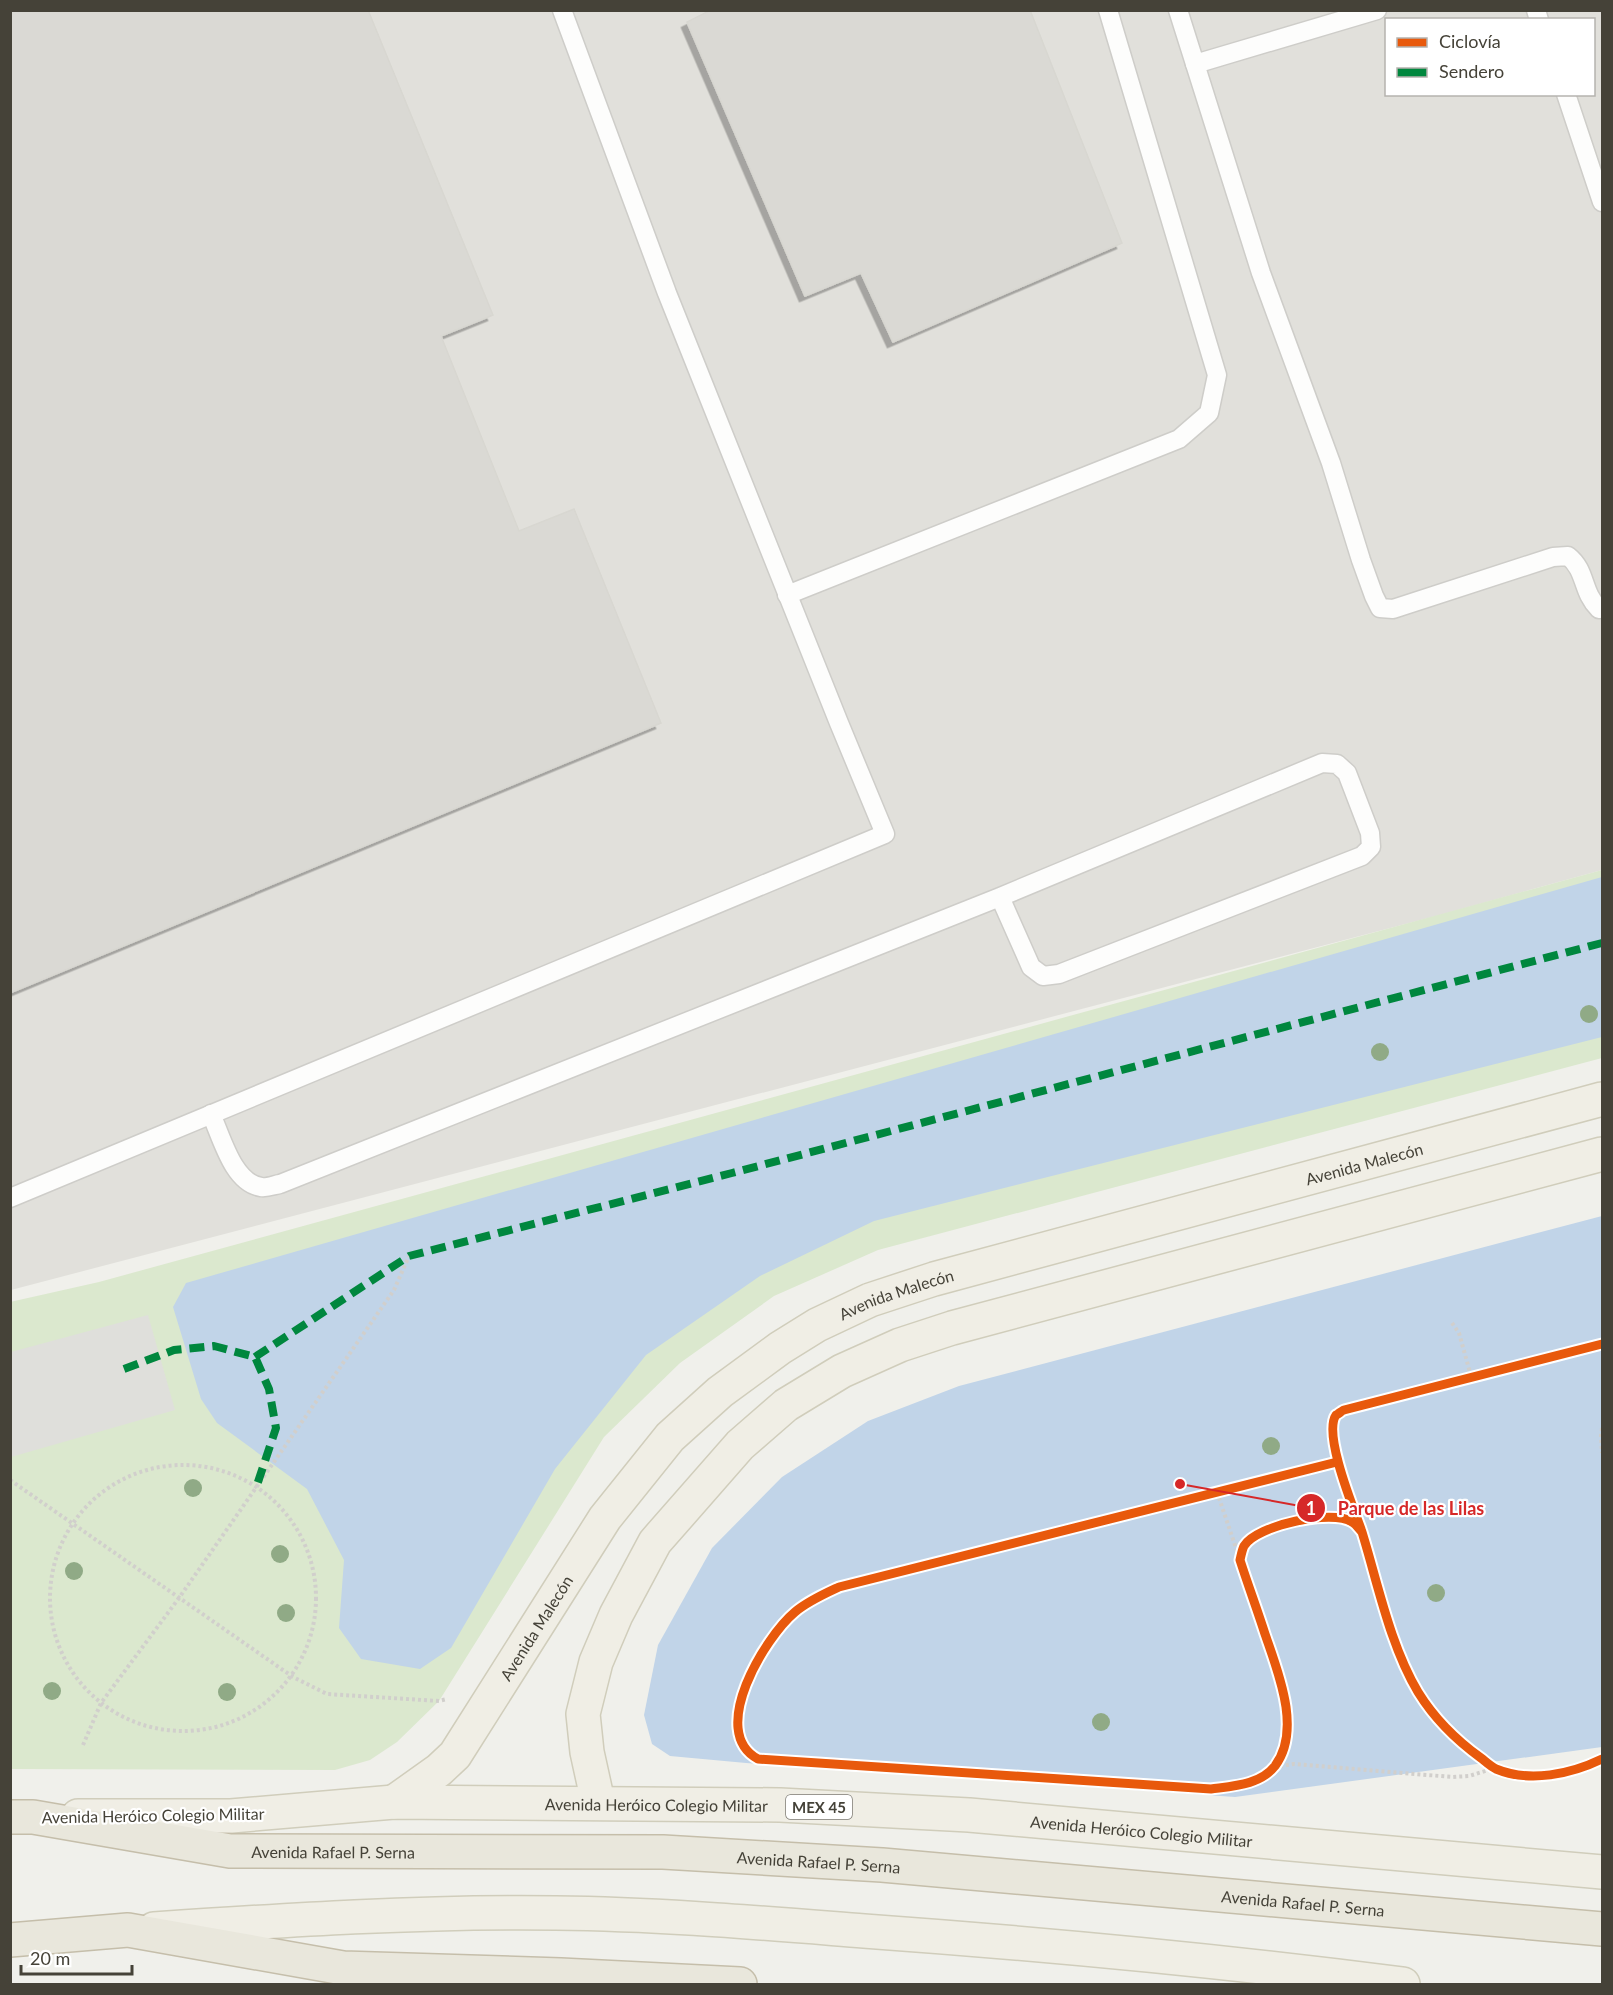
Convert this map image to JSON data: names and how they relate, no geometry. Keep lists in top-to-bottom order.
{
  "streets": {
    "highway": ["Avenida Rafael P. Serna"],
    "main road": ["Avenida Malecón", "Avenida Heróico Colegio Militar", "MEX 45"]
  },
  "crossings": [
    ["Avenida Malecón", "Avenida Heróico Colegio Militar"],
    ["Avenida Heróico Colegio Militar", "Avenida Rafael P. Serna"]
  ],
  "places": ["Parque de las Lilas"],
  "legend": ["Ciclovía", "Sendero"],
  "scale_bar": "20 m"
}
